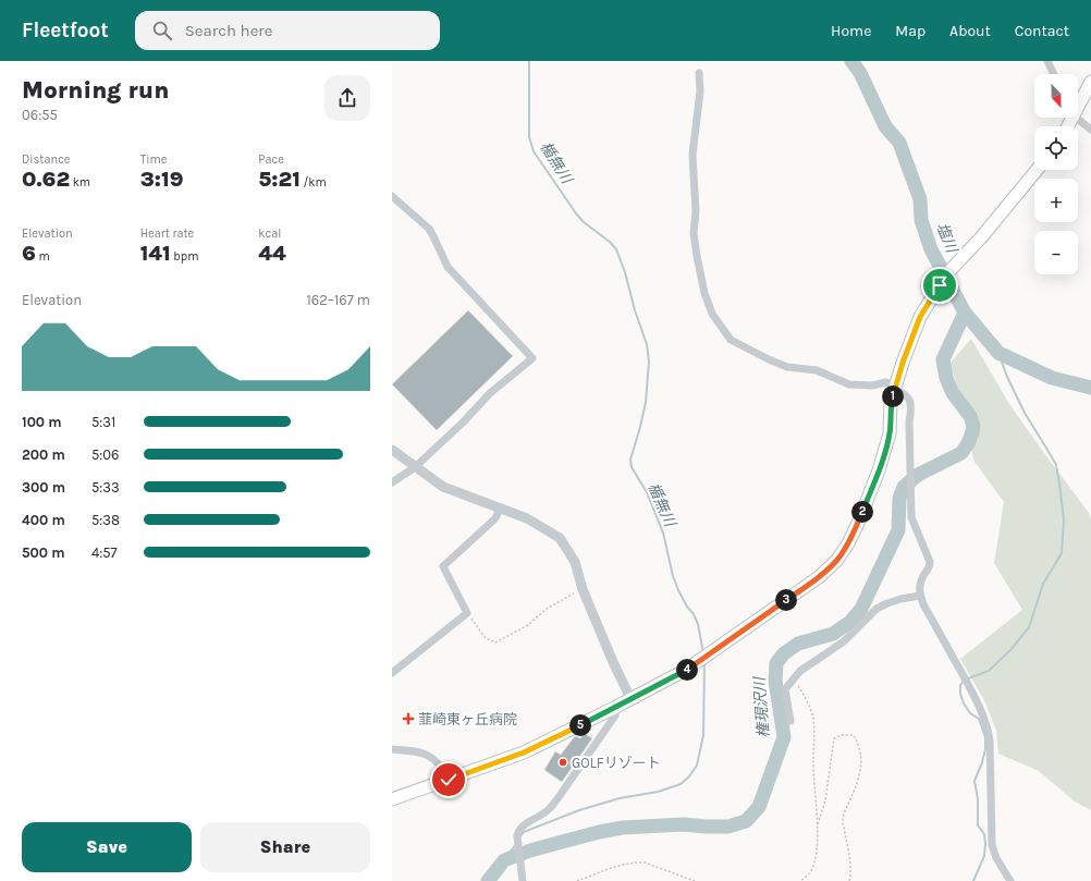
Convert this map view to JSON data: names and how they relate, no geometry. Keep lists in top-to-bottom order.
{
  "water": ["楯無川", "塩川", "権現沢川"],
  "places": {
    "health": ["韮崎東ヶ丘病院"],
    "other": ["GOLFリゾート"]
  },
  "north": "bottom",
  "page": {
    "header": "Fleetfoot",
    "search": "Search here",
    "nav": [
      "Home",
      "Map",
      "About",
      "Contact"
    ],
    "heading": ["Morning run", "06:55"],
    "map_buttons": ["+", "−"],
    "stats": [
      ["Distance", "0.62 km"],
      ["Time", "3:19"],
      ["Pace", "5:21 /km"],
      ["Elevation", "6 m"],
      ["Heart rate", "141 bpm"],
      ["kcal", "44"]
    ],
    "chart": ["Elevation", "162–167 m"],
    "pins": [
      "1",
      "2",
      "3",
      "4",
      "5"
    ],
    "list": [
      {
        "name": "100 m",
        "note": "5:31"
      },
      {
        "name": "200 m",
        "note": "5:06"
      },
      {
        "name": "300 m",
        "note": "5:33"
      },
      {
        "name": "400 m",
        "note": "5:38"
      },
      {
        "name": "500 m",
        "note": "4:57"
      }
    ],
    "buttons": ["Save", "Share"]
  }
}
